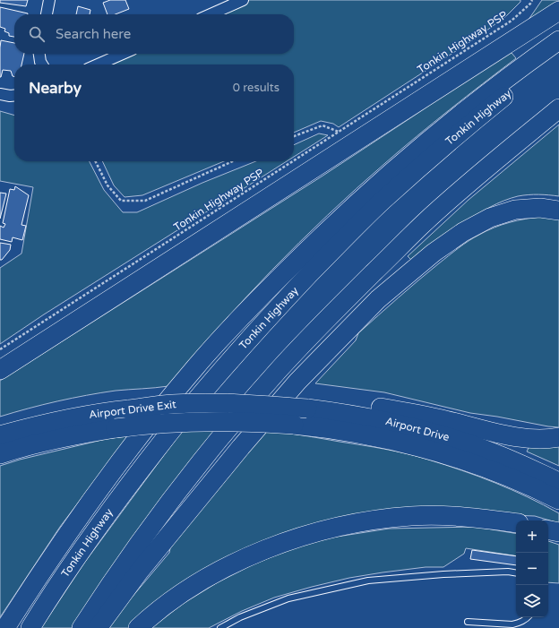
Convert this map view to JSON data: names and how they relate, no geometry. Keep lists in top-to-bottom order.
{
  "streets": {
    "highway": ["Tonkin Highway", "Airport Drive Exit", "Airport Drive"],
    "path": ["Tonkin Highway PSP"]
  },
  "crossings": [
    ["Airport Drive Exit", "Airport Drive"]
  ],
  "page": {
    "search": "Search here",
    "heading": ["Nearby", "0 results"],
    "map_buttons": ["+", "−"]
  }
}
